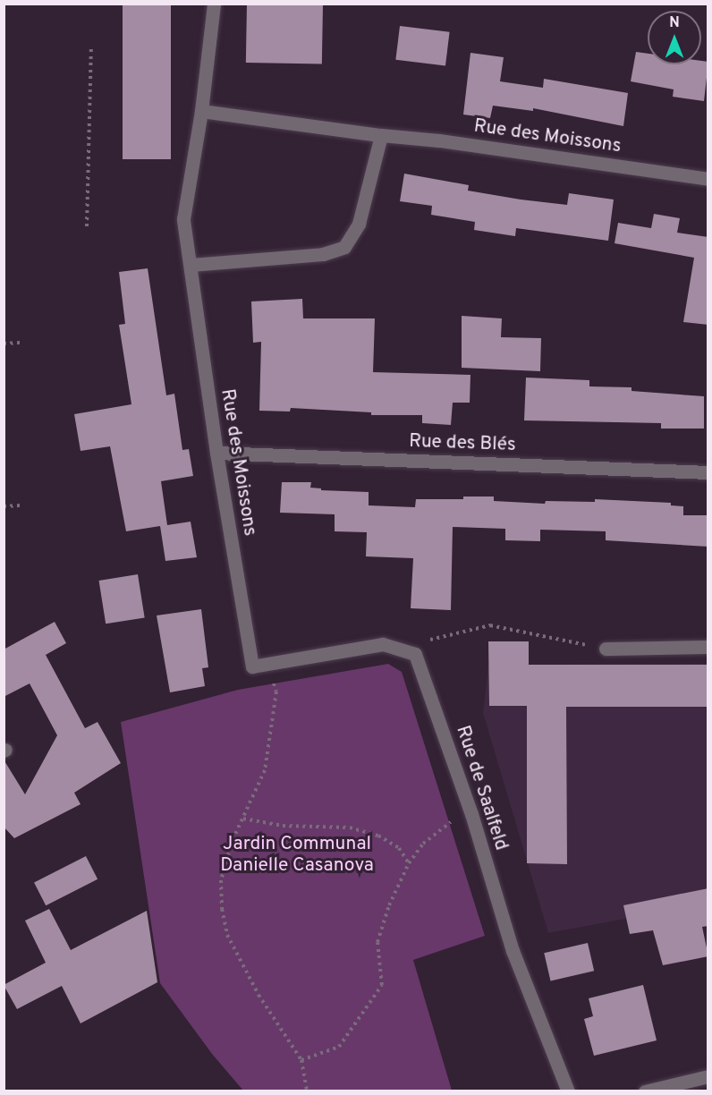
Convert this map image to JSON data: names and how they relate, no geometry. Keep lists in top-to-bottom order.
{
  "streets": {
    "street": ["Rue des Moissons", "Rue des Blés", "Rue de Saalfeld"]
  },
  "crossings": [
    ["Rue des Moissons", "Rue des Blés"],
    ["Rue des Moissons", "Rue de Saalfeld"]
  ],
  "parks": ["Jardin Communal Danielle Casanova"],
  "north": "top"
}
